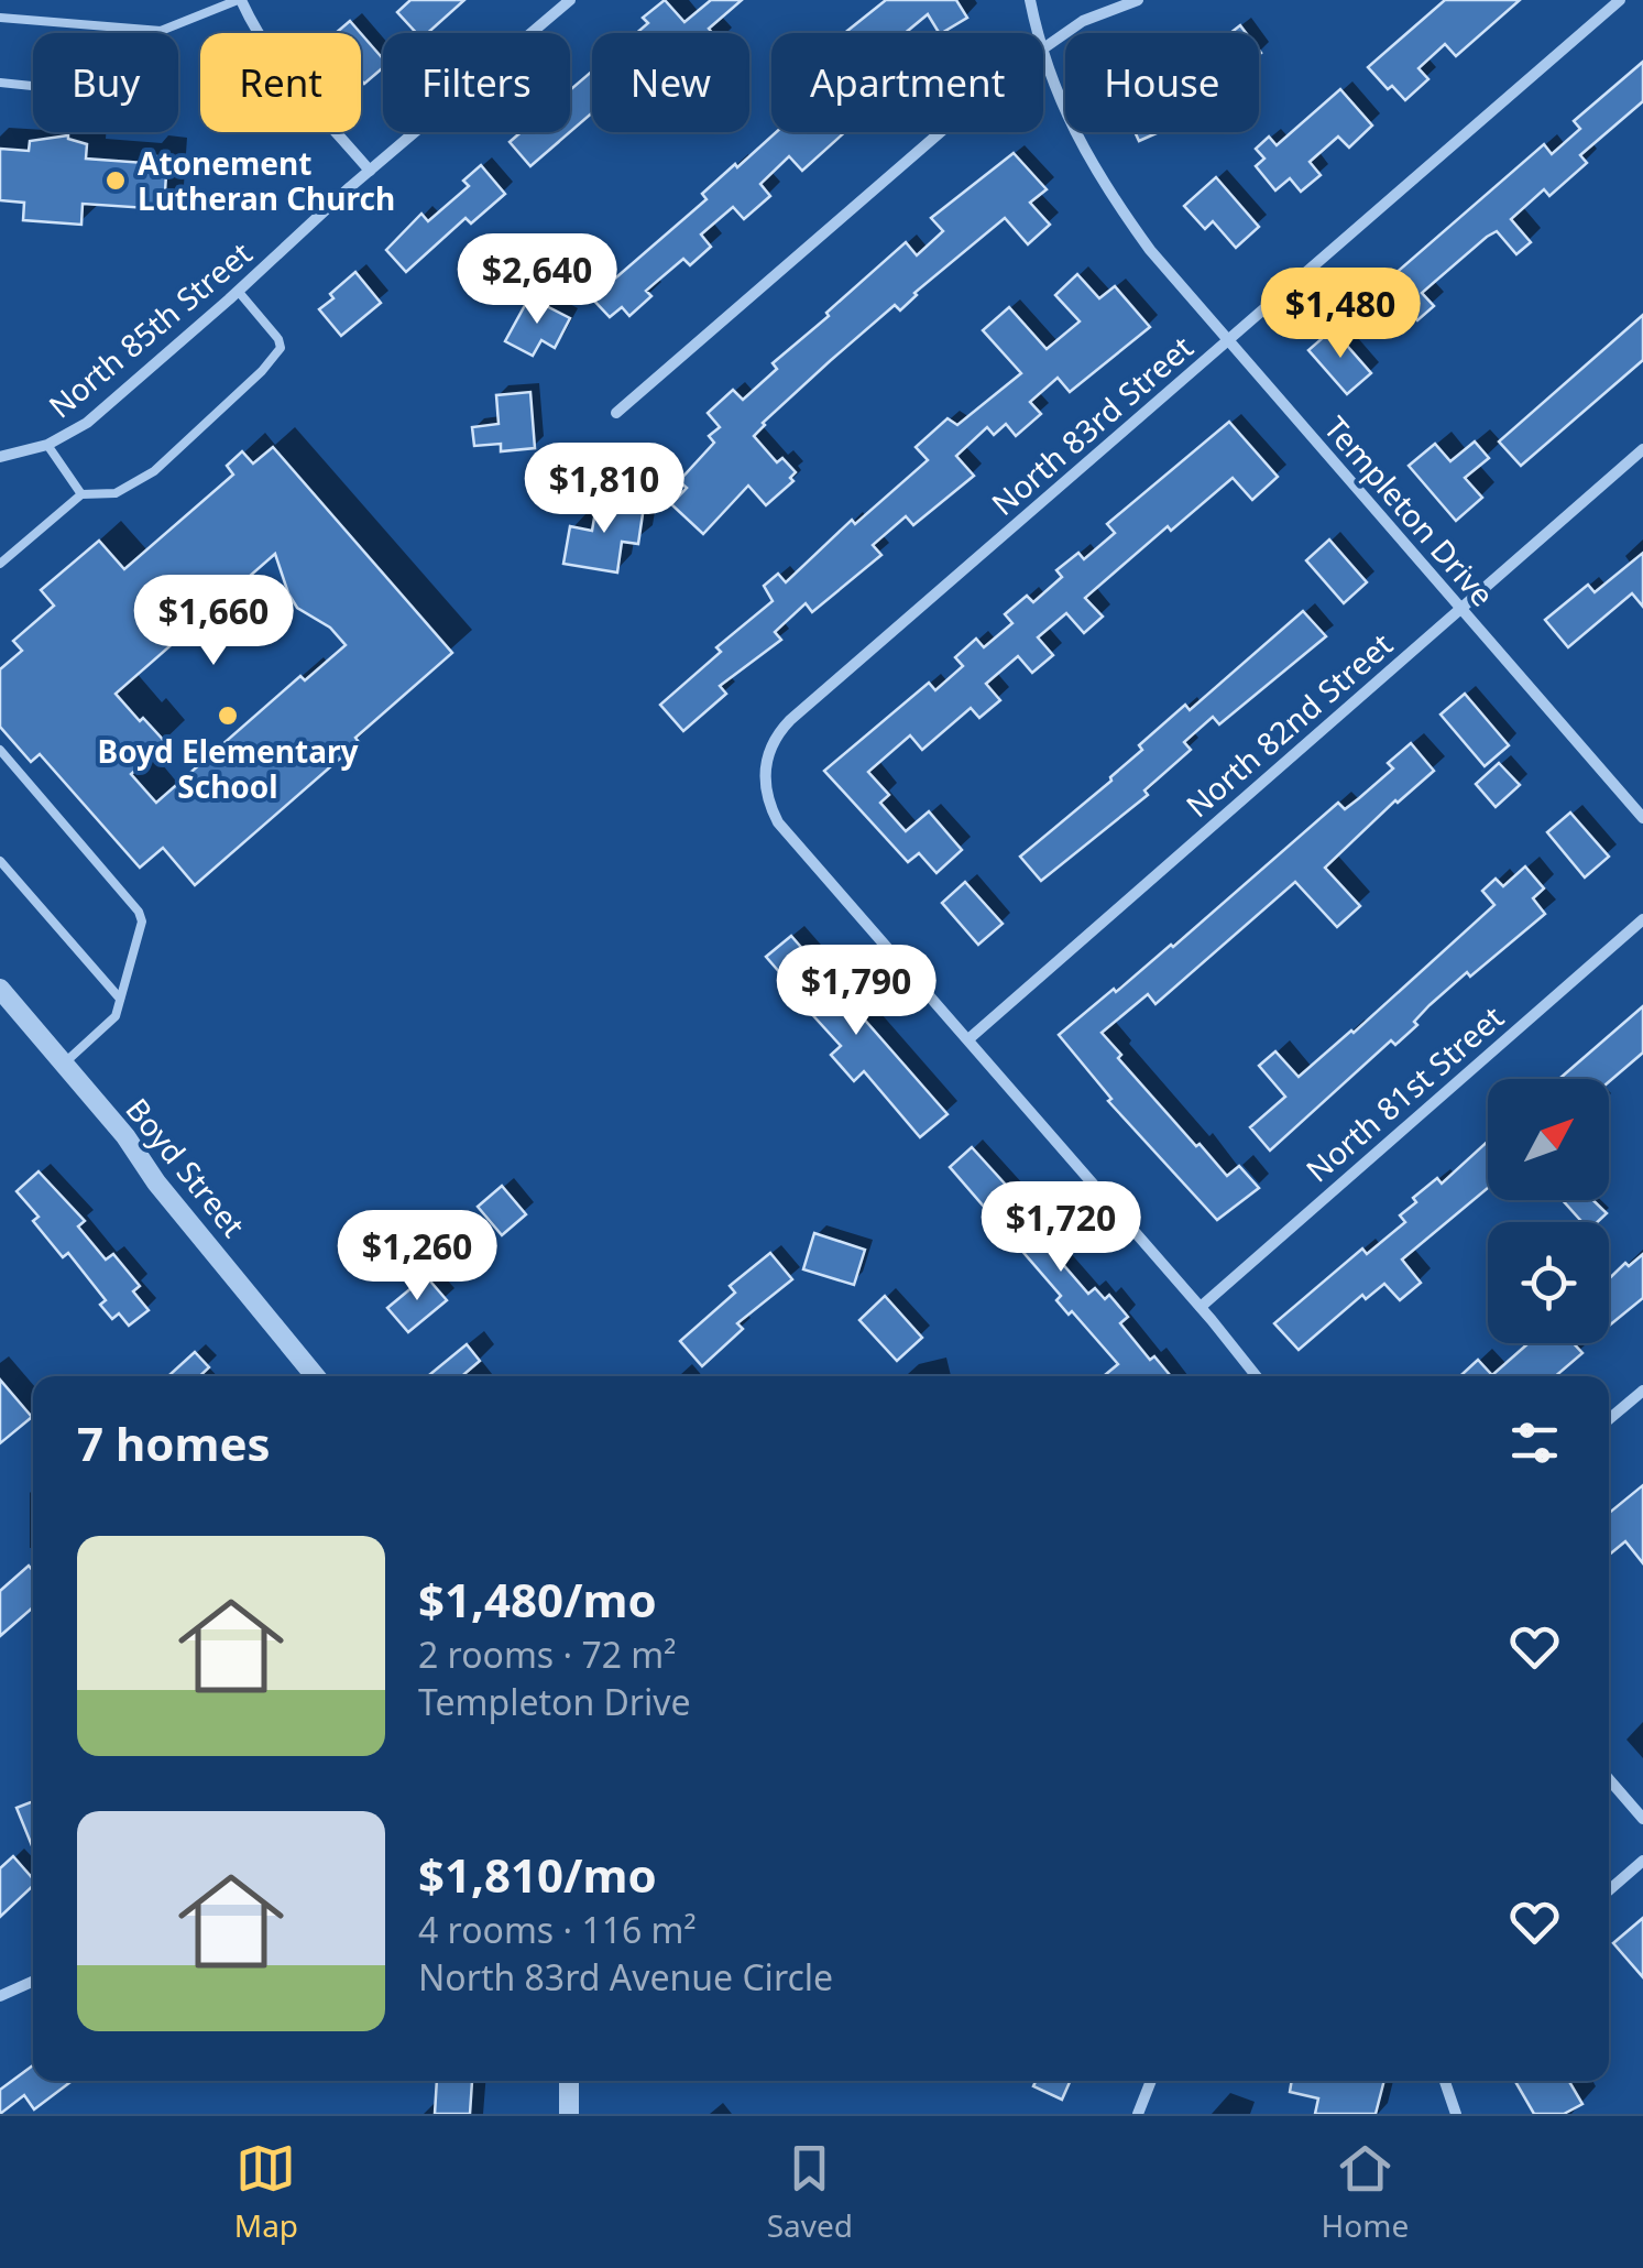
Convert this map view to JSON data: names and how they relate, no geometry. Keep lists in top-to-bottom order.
{
  "streets": {
    "street": [
      "North 85th Street",
      "North 83rd Street",
      "Templeton Drive",
      "North 82nd Street",
      "North 81st Street",
      "Boyd Street"
    ]
  },
  "crossings": [
    ["North 83rd Street", "Templeton Drive"],
    ["North 83rd Street", "North 82nd Street"],
    ["Templeton Drive", "North 82nd Street"]
  ],
  "places": ["Atonement Lutheran Church", "Boyd Elementary School"],
  "north": "top right",
  "page": {
    "chip": [
      "Buy",
      "Rent",
      "Filters",
      "New",
      "Apartment",
      "House"
    ],
    "price": [
      "$2,640",
      "$1,480",
      "$1,810",
      "$1,660",
      "$1,790",
      "$1,720",
      "$1,260"
    ],
    "heading": "7 homes",
    "list": [
      {
        "name": "$1,480/mo",
        "note": "2 rooms · 72 m² · Templeton Drive"
      },
      {
        "name": "$1,810/mo",
        "note": "4 rooms · 116 m² · North 83rd Avenue Circle"
      }
    ],
    "tabs": ["Map", "Saved", "Home"]
  }
}
